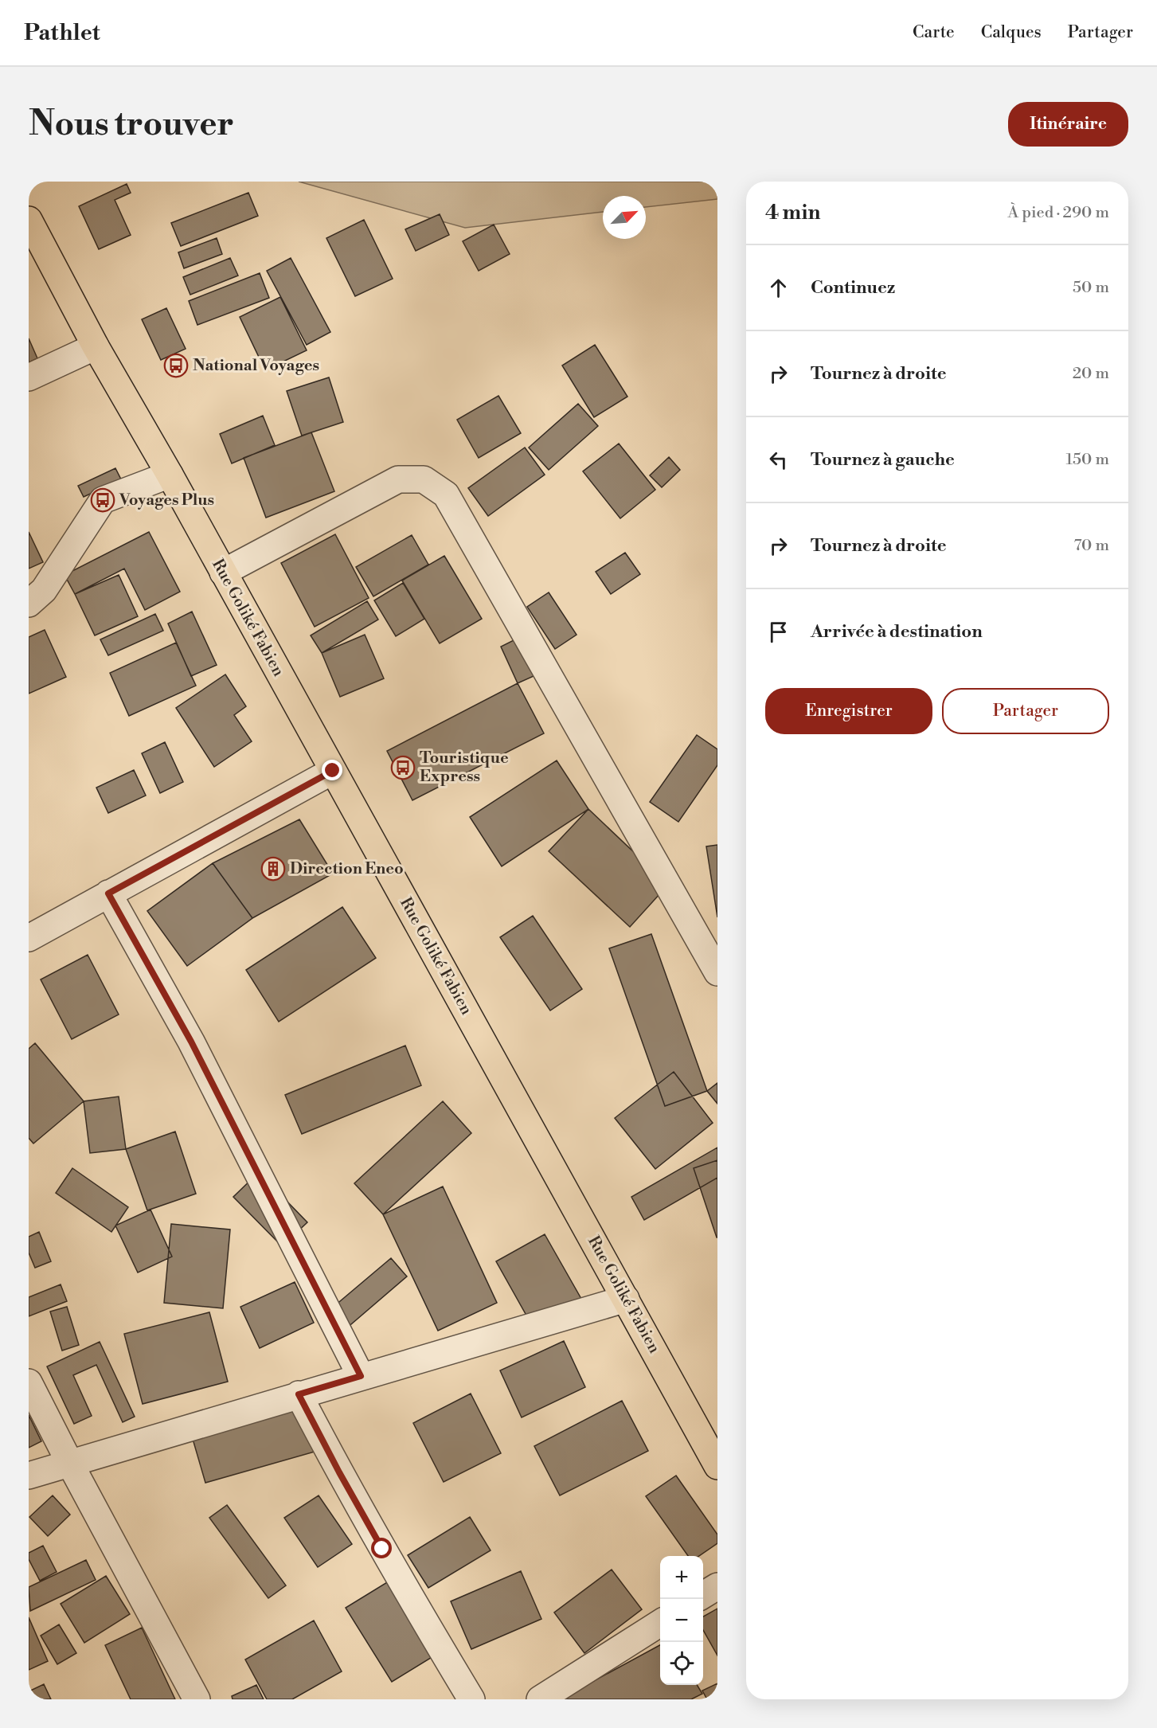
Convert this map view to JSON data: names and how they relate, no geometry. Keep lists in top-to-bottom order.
{
  "streets": {
    "highway": ["Rue Goliké Fabien"]
  },
  "places": {
    "bus stop": ["National Voyages", "Voyages Plus", "Touristique Express"],
    "building": ["Direction Eneo"]
  },
  "north": "top right",
  "page": {
    "header": "Pathlet",
    "nav": ["Carte", "Calques", "Partager"],
    "buttons": [
      "Itinéraire",
      ["Enregistrer", "Partager"]
    ],
    "title": "Nous trouver",
    "heading": ["4 min", "À pied · 290 m"],
    "list": [
      ["Continuez", "50 m"],
      ["Tournez à droite", "20 m"],
      ["Tournez à gauche", "150 m"],
      ["Tournez à droite", "70 m"],
      "Arrivée à destination"
    ],
    "map_buttons": ["+", "−"]
  }
}
